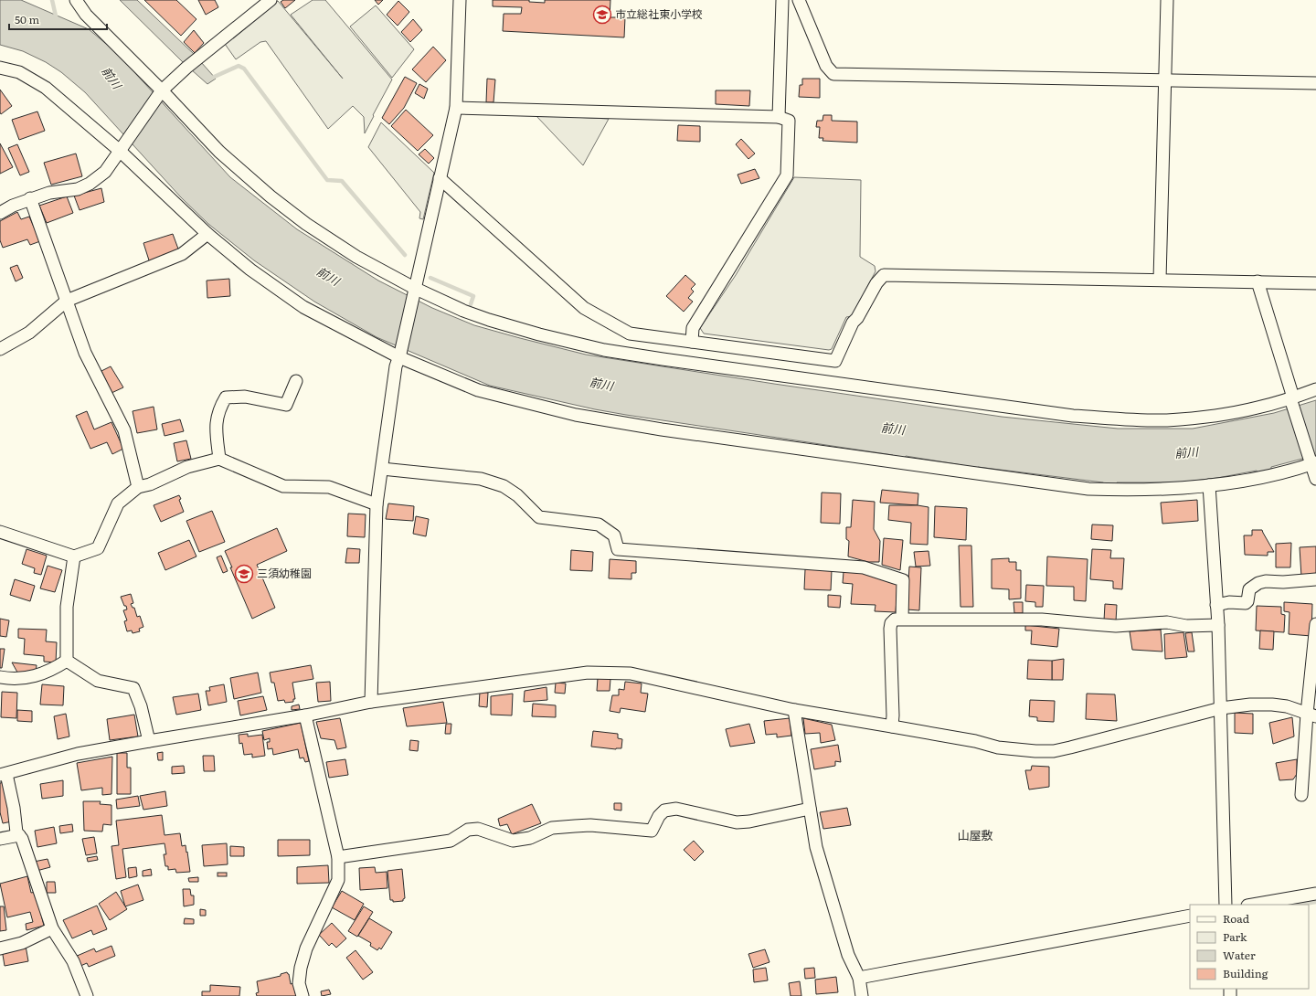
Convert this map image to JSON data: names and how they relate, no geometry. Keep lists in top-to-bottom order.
{
  "districts": ["山屋敷"],
  "water": ["前川"],
  "places": {
    "school or university": ["市立総社東小学校", "三須幼稚園"]
  },
  "legend": [
    "Road",
    "Park",
    "Water",
    "Building"
  ],
  "scale_bar": "50 m"
}
